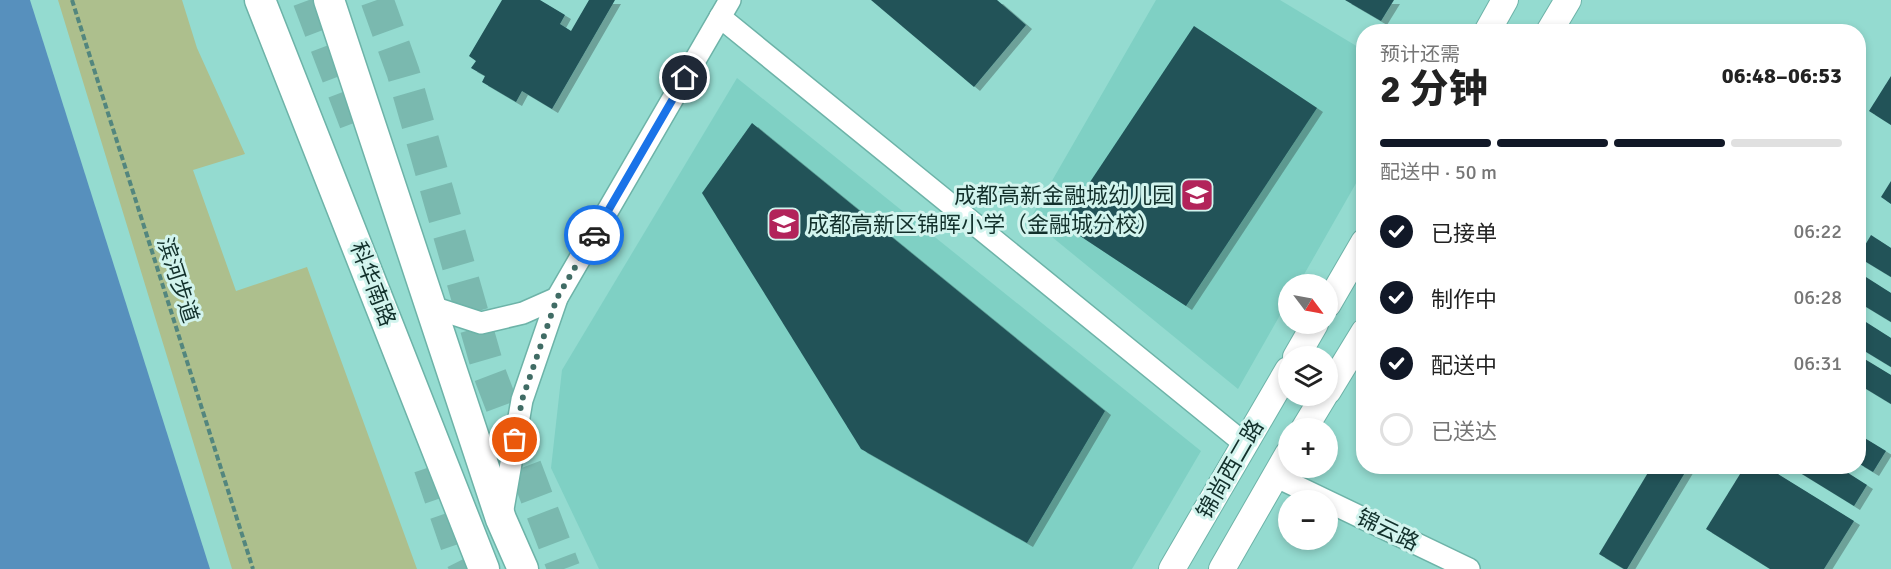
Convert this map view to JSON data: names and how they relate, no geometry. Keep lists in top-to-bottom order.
{
  "streets": {
    "main road": ["科华南路"],
    "street": ["锦尚西二路", "锦云路"],
    "path": ["滨河步道"]
  },
  "places": {
    "school or university": ["成都高新金融城幼儿园", "成都高新区锦晖小学（金融城分校）"]
  },
  "north": "bottom right",
  "page": {
    "heading": ["2 分钟", "预计还需", "06:48–06:53"],
    "bar": "配送中 · 50 m",
    "list": [
      ["已接单", "06:22"],
      ["制作中", "06:28"],
      ["配送中", "06:31"],
      "已送达"
    ],
    "map_buttons": ["+", "−"]
  }
}
